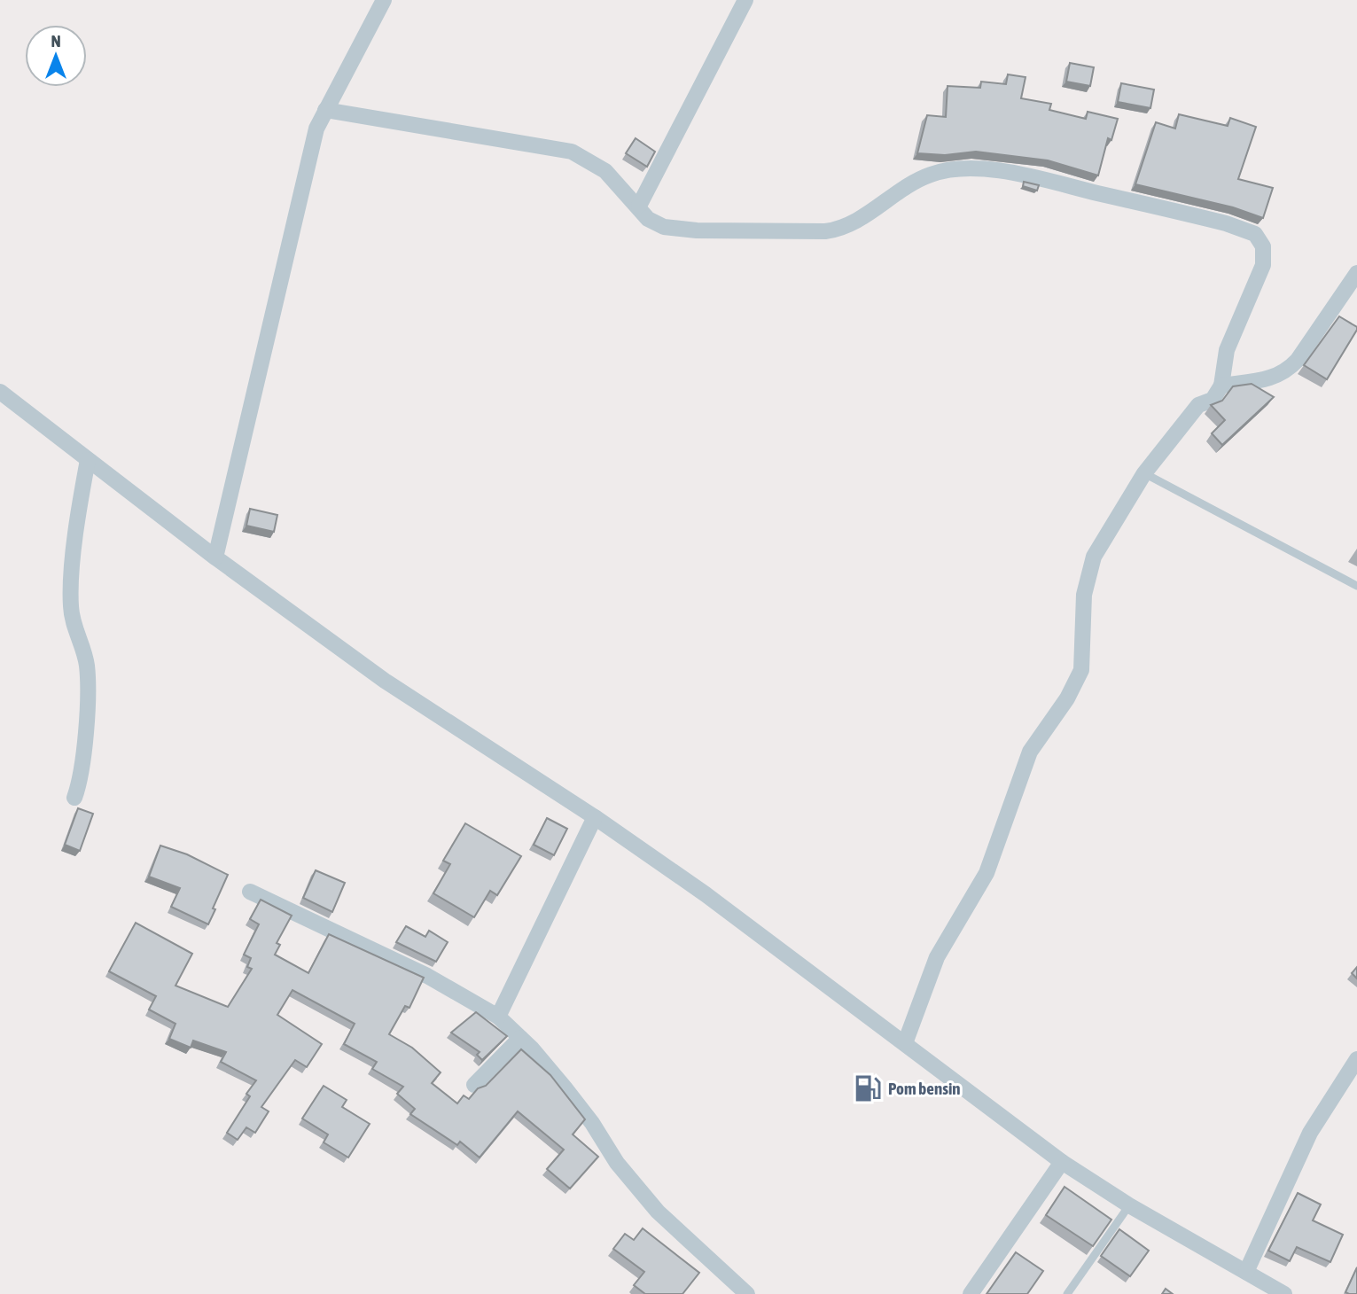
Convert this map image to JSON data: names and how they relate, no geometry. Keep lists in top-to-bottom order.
{
  "places": {
    "fuel station": ["Pom bensin"]
  },
  "north": "top"
}
